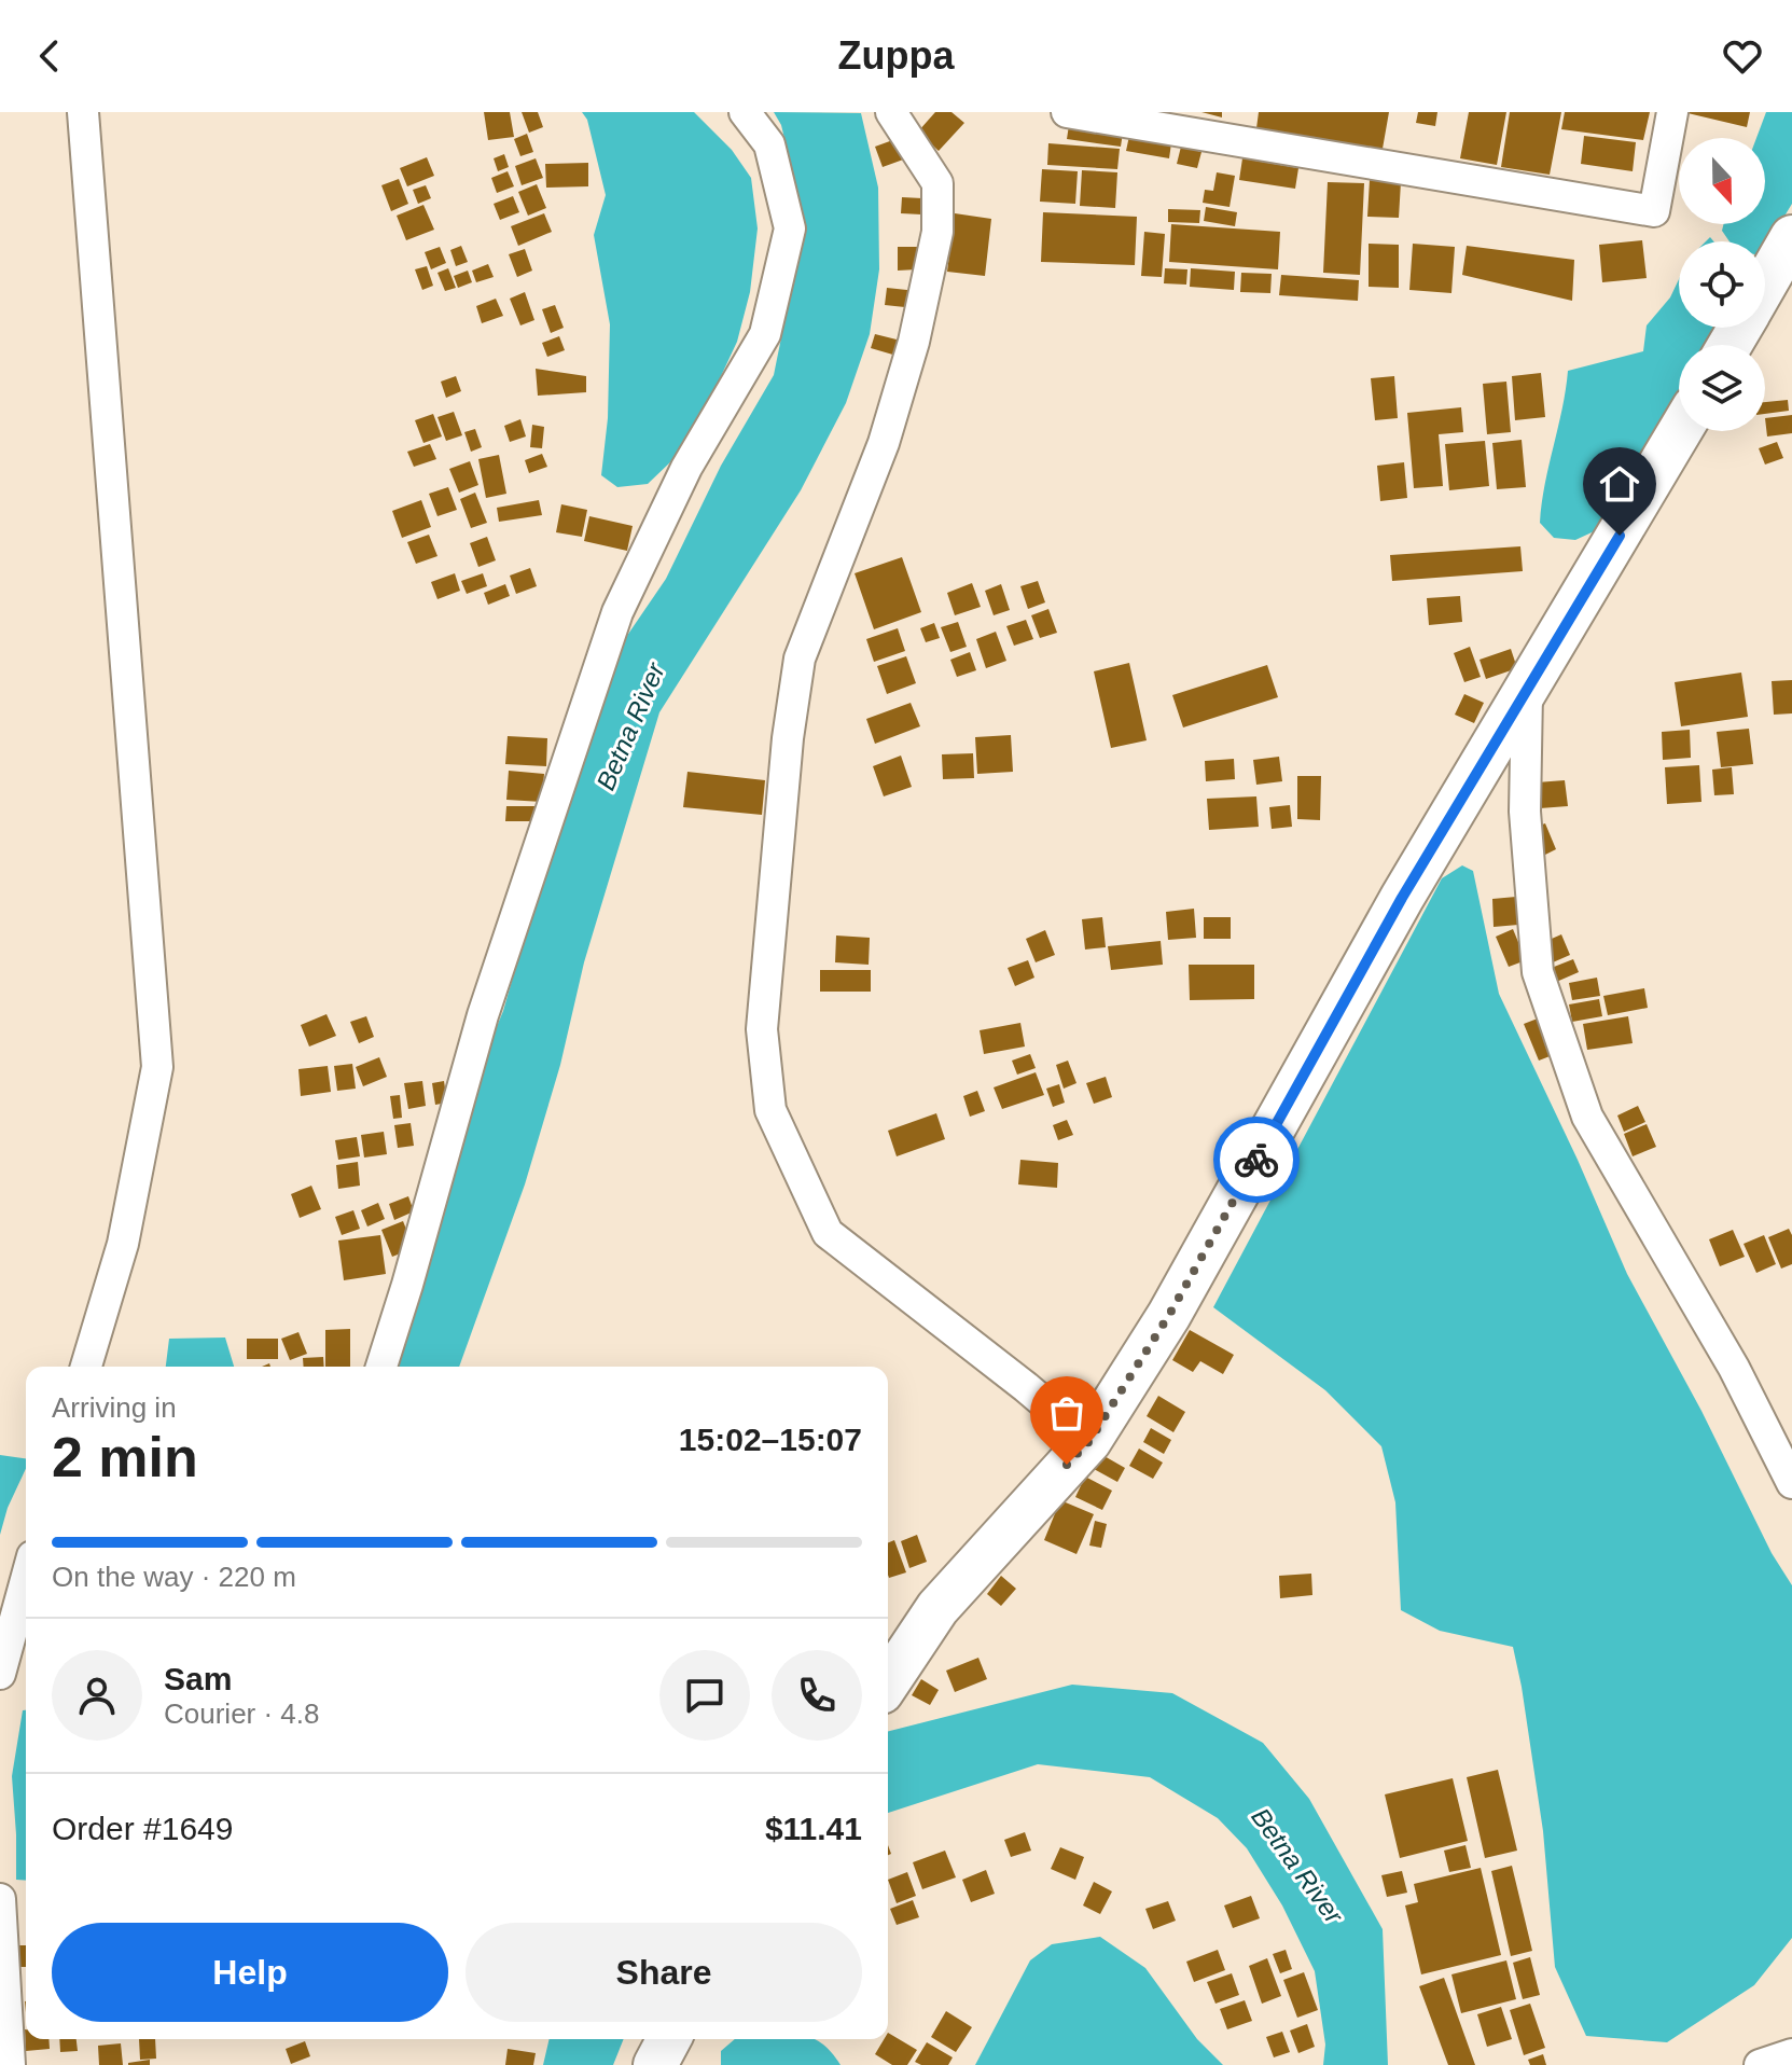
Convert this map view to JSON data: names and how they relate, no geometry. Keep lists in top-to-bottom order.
{
  "water": ["Betna River"],
  "north": "bottom",
  "page": {
    "header": "Zuppa",
    "heading": ["2 min", "Arriving in", "15:02–15:07"],
    "panel": [
      "Sam",
      "Courier · 4.8",
      "Order #1649",
      "$11.41"
    ],
    "bar": "On the way · 220 m",
    "buttons": ["Help", "Share"]
  }
}
